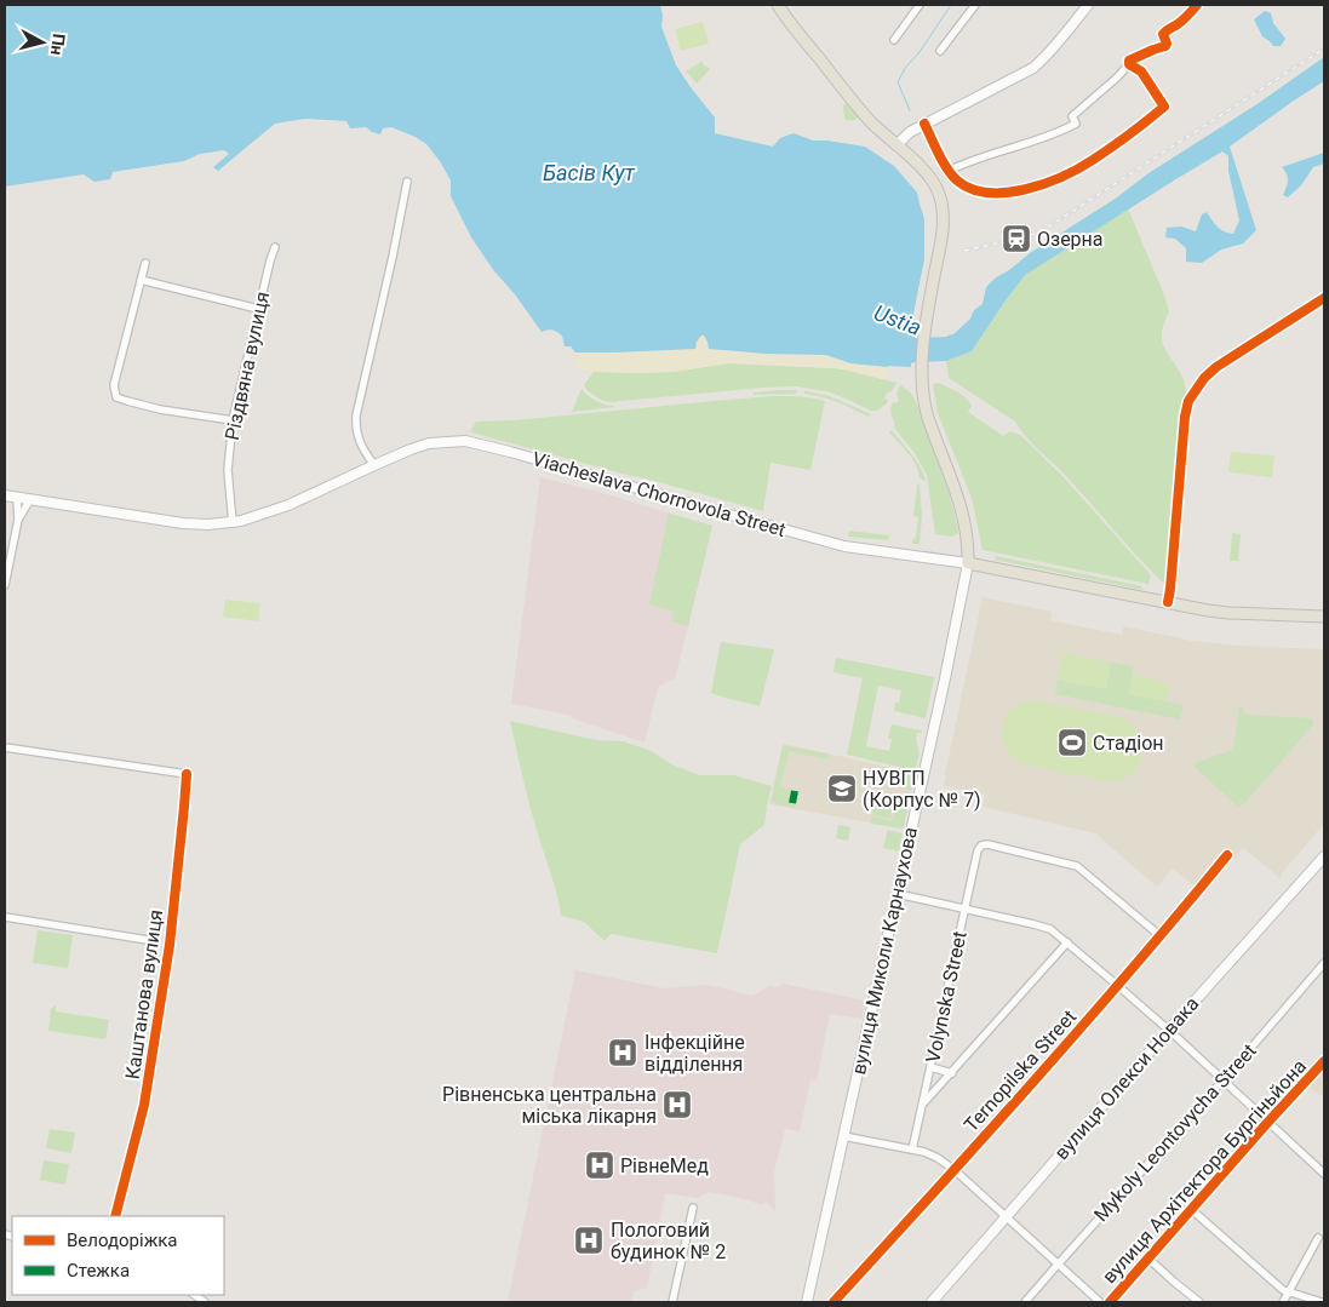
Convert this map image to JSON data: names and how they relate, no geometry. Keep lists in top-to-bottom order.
{
  "streets": {
    "main road": ["Viacheslava Chornovola Street", "вулиця Миколи Карнаухова", "вулиця Олекси Новака"],
    "street": [
      "Різдвяна вулиця",
      "Каштанова вулиця",
      "Volynska Street",
      "Ternopilska Street",
      "Mykoly Leontovycha Street",
      "вулиця Архітектора Бургіньйона"
    ]
  },
  "crossings": [
    ["Різдвяна вулиця", "Viacheslava Chornovola Street"],
    ["Viacheslava Chornovola Street", "вулиця Миколи Карнаухова"],
    ["Volynska Street", "Ternopilska Street"]
  ],
  "water": ["Басів Кут", "Ustia"],
  "places": {
    "station": ["Озерна"],
    "sports": ["Стадіон"],
    "school or university": ["НУВГП (Корпус № 7)"],
    "hospital": [
      "Інфекційне відділення",
      "Рівненська центральна міська лікарня",
      "РівнеМед",
      "Пологовий будинок № 2"
    ]
  },
  "legend": ["Велодоріжка", "Стежка"],
  "north": "right"
}
